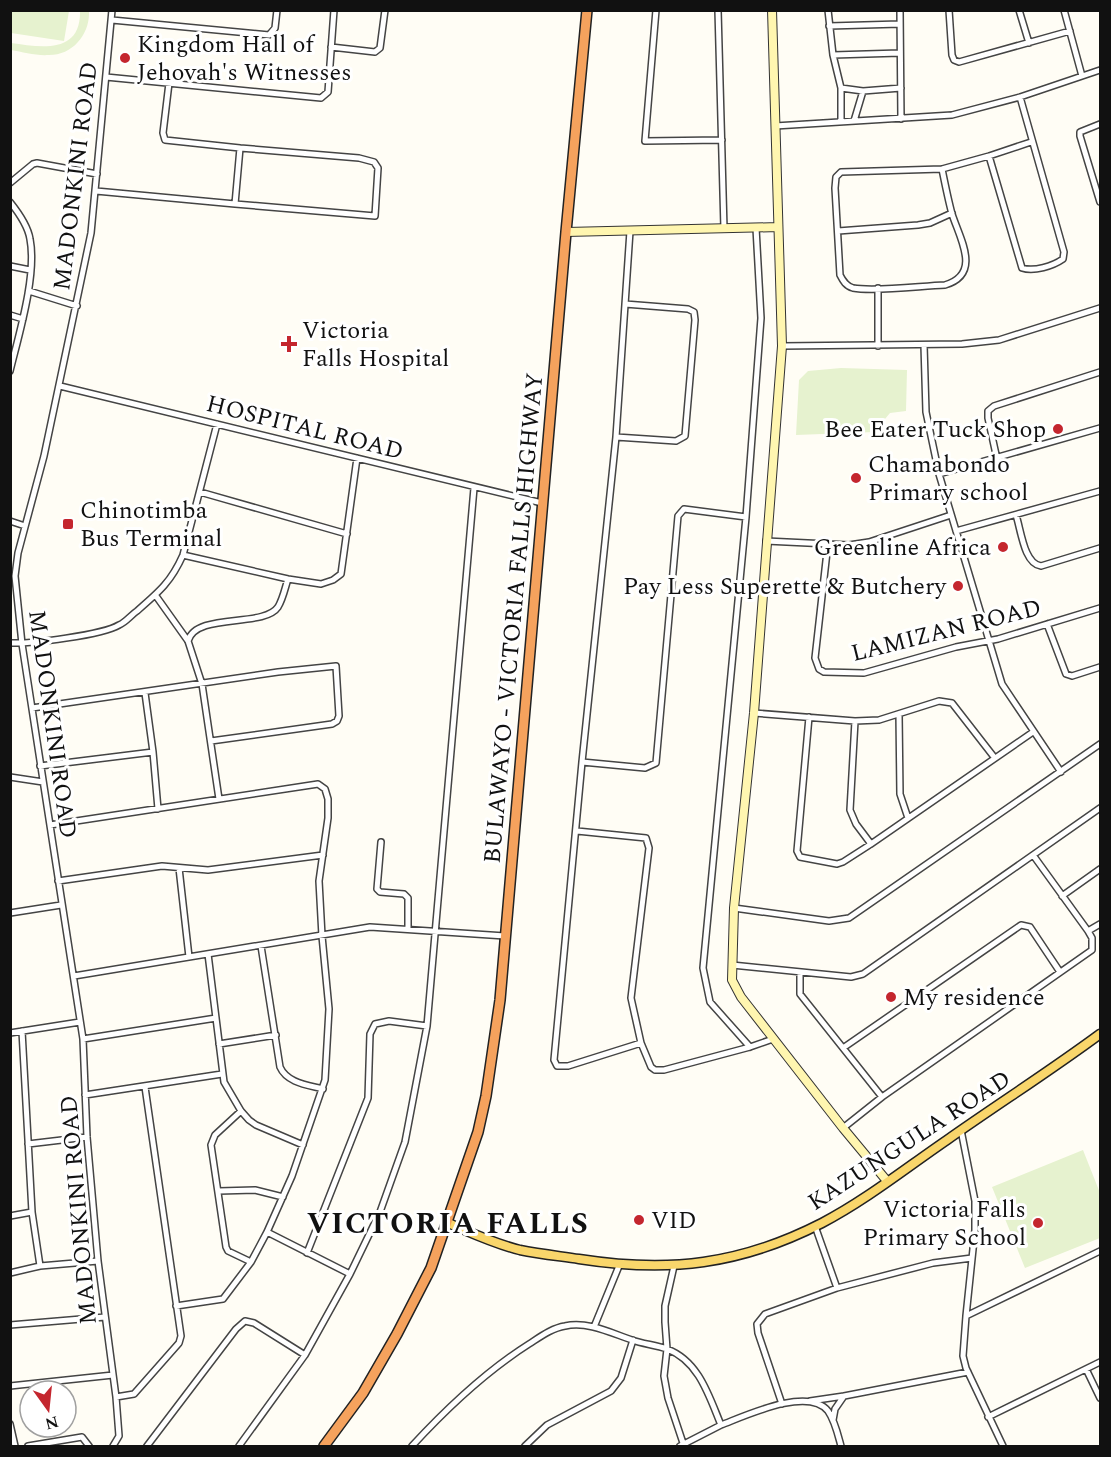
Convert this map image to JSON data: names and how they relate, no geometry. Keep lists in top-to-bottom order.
{
  "streets": {
    "highway": ["BULAWAYO - VICTORIA FALLS HIGHWAY"],
    "main road": ["KAZUNGULA ROAD"],
    "street": ["MADONKINI ROAD", "HOSPITAL ROAD", "LAMIZAN ROAD"]
  },
  "crossings": [
    ["MADONKINI ROAD", "HOSPITAL ROAD"],
    ["HOSPITAL ROAD", "BULAWAYO - VICTORIA FALLS HIGHWAY"],
    ["BULAWAYO - VICTORIA FALLS HIGHWAY", "KAZUNGULA ROAD"]
  ],
  "districts": ["VICTORIA FALLS"],
  "places": {
    "other": [
      "Kingdom Hall of Jehovah's Witnesses",
      "Bee Eater Tuck Shop",
      "Chamabondo Primary school",
      "Greenline Africa",
      "Pay Less Superette & Butchery",
      "My residence",
      "VID",
      "Victoria Falls Primary School"
    ],
    "health": ["Victoria Falls Hospital"],
    "transit": ["Chinotimba Bus Terminal"]
  },
  "north": "bottom"
}
